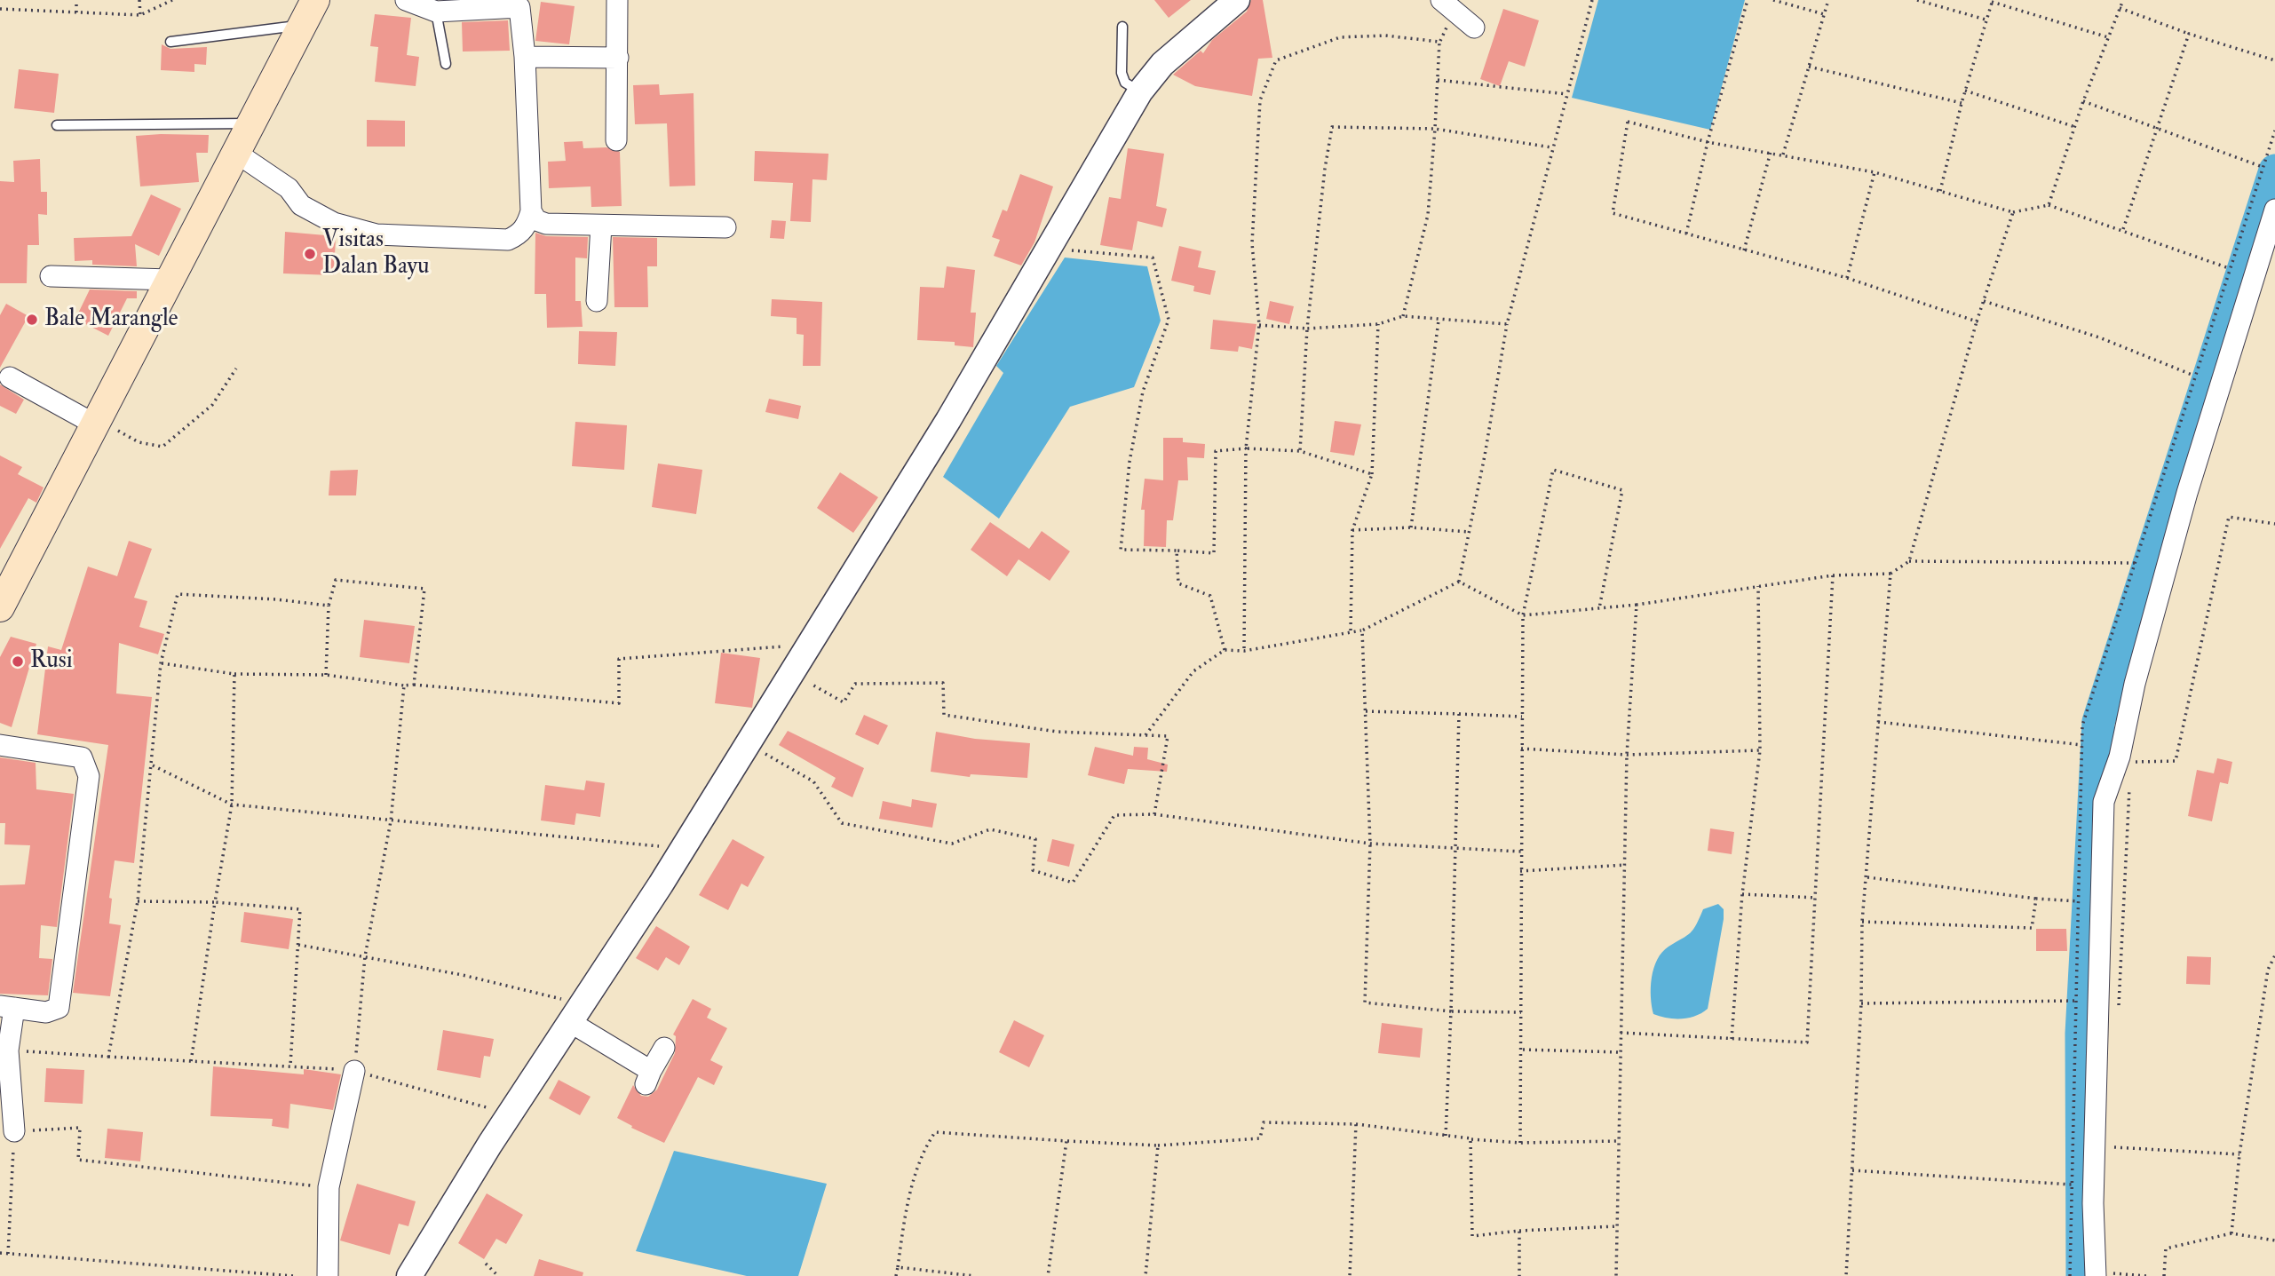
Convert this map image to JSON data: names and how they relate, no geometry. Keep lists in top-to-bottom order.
{
  "places": ["Visitas Dalan Bayu", "Bale Marangle", "Rusi"]
}
